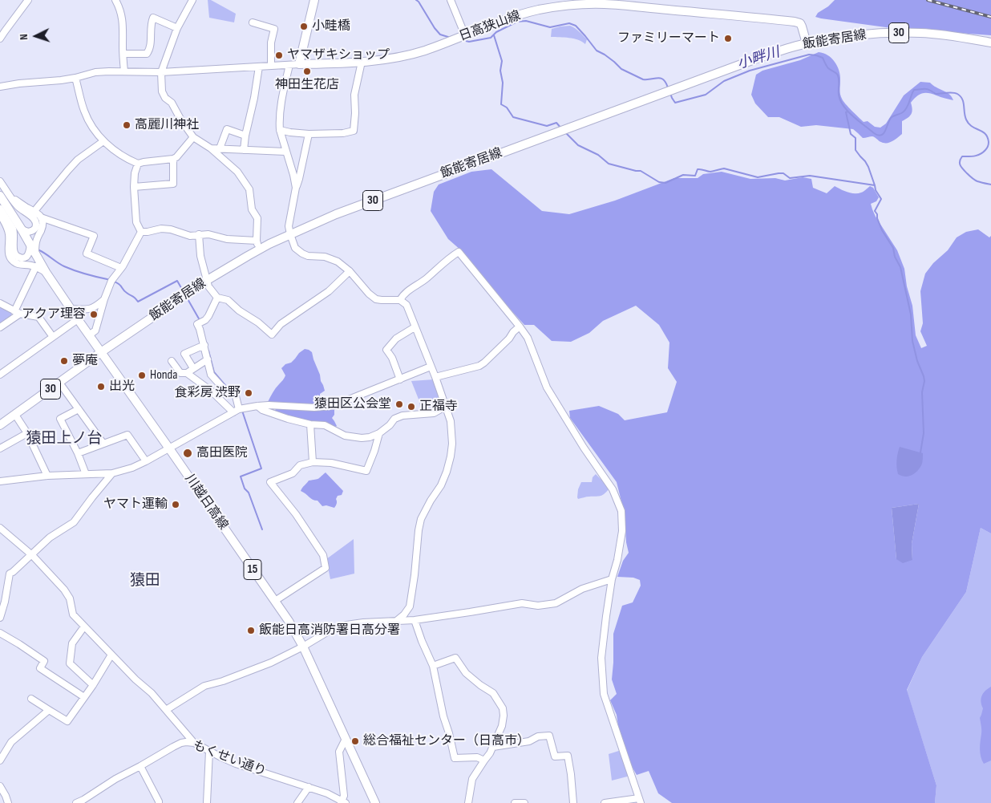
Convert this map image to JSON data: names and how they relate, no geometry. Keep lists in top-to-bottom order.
{
  "streets": {
    "main road": [
      "日高狭山線",
      "30",
      "飯能寄居線",
      "川越日高線",
      "15"
    ],
    "street": ["もくせい通り"]
  },
  "crossings": [
    ["日高狭山線", "飯能寄居線"],
    ["飯能寄居線", "川越日高線"]
  ],
  "districts": ["猿田上ノ台", "猿田"],
  "water": ["小畔川"],
  "places": [
    "小畦橋",
    "ファミリーマート",
    "ヤマザキショップ",
    "神田生花店",
    "高麗川神社",
    "アクア理容",
    "夢庵",
    "Honda",
    "出光",
    "食彩房 渋野",
    "猿田区公会堂",
    "正福寺",
    "高田医院",
    "ヤマト運輸",
    "飯能日高消防署日高分署",
    "総合福祉センター（日高市）"
  ],
  "north": "left"
}
